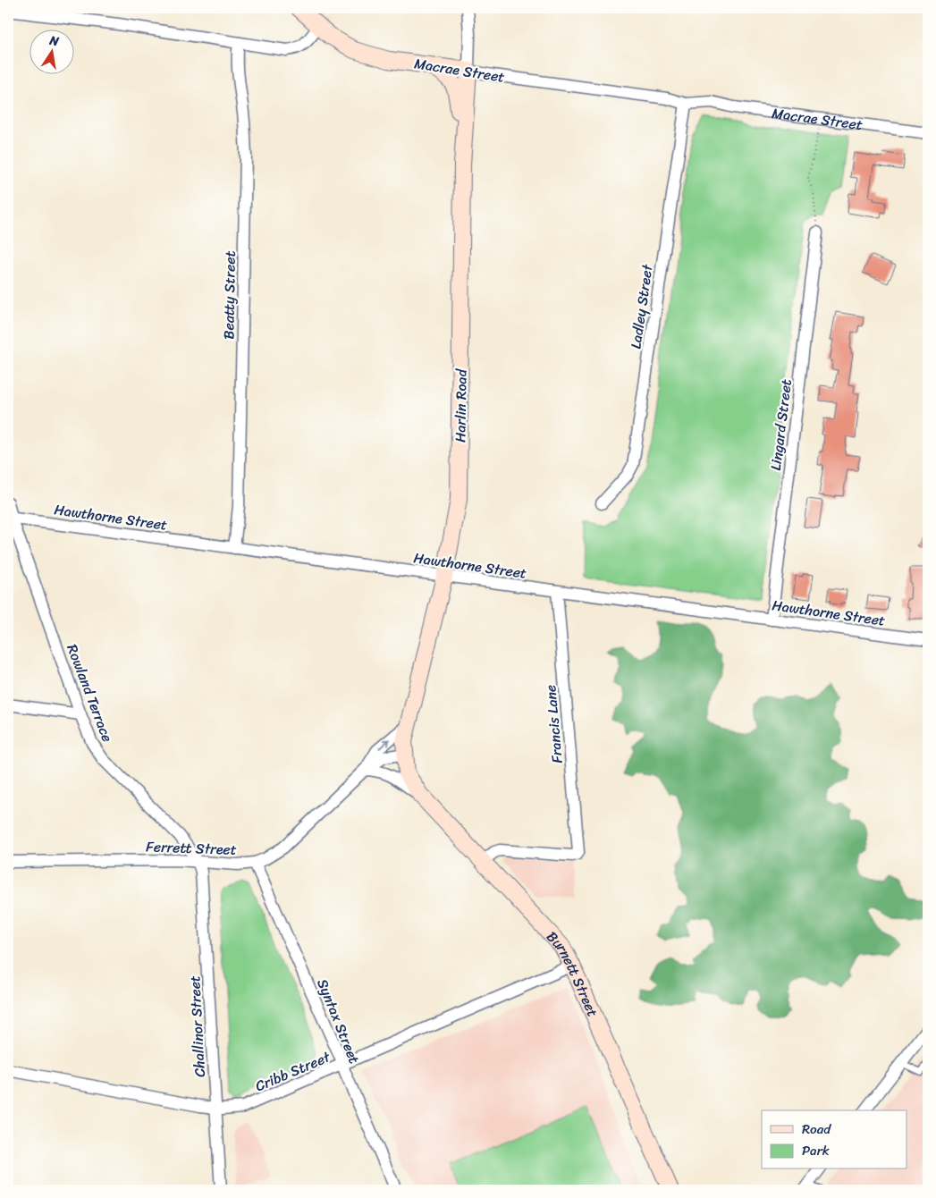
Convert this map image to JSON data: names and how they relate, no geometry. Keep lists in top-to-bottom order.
{
  "streets": {
    "main road": ["Macrae Street", "Harlin Road", "Burnett Street"],
    "street": [
      "Beatty Street",
      "Ladley Street",
      "Lingard Street",
      "Hawthorne Street",
      "Rowland Terrace",
      "Francis Lane",
      "Ferrett Street",
      "Syntax Street",
      "Challinor Street",
      "Cribb Street"
    ]
  },
  "crossings": [
    ["Macrae Street", "Ladley Street"],
    ["Macrae Street", "Harlin Road"],
    ["Beatty Street", "Hawthorne Street"],
    ["Harlin Road", "Hawthorne Street"],
    ["Harlin Road", "Ferrett Street"],
    ["Harlin Road", "Burnett Street"],
    ["Lingard Street", "Hawthorne Street"],
    ["Hawthorne Street", "Rowland Terrace"],
    ["Hawthorne Street", "Francis Lane"],
    ["Rowland Terrace", "Ferrett Street"],
    ["Rowland Terrace", "Challinor Street"],
    ["Francis Lane", "Burnett Street"],
    ["Ferrett Street", "Syntax Street"],
    ["Ferrett Street", "Challinor Street"],
    ["Burnett Street", "Cribb Street"],
    ["Syntax Street", "Cribb Street"],
    ["Challinor Street", "Cribb Street"]
  ],
  "legend": ["Road", "Park"],
  "north": "top"
}
